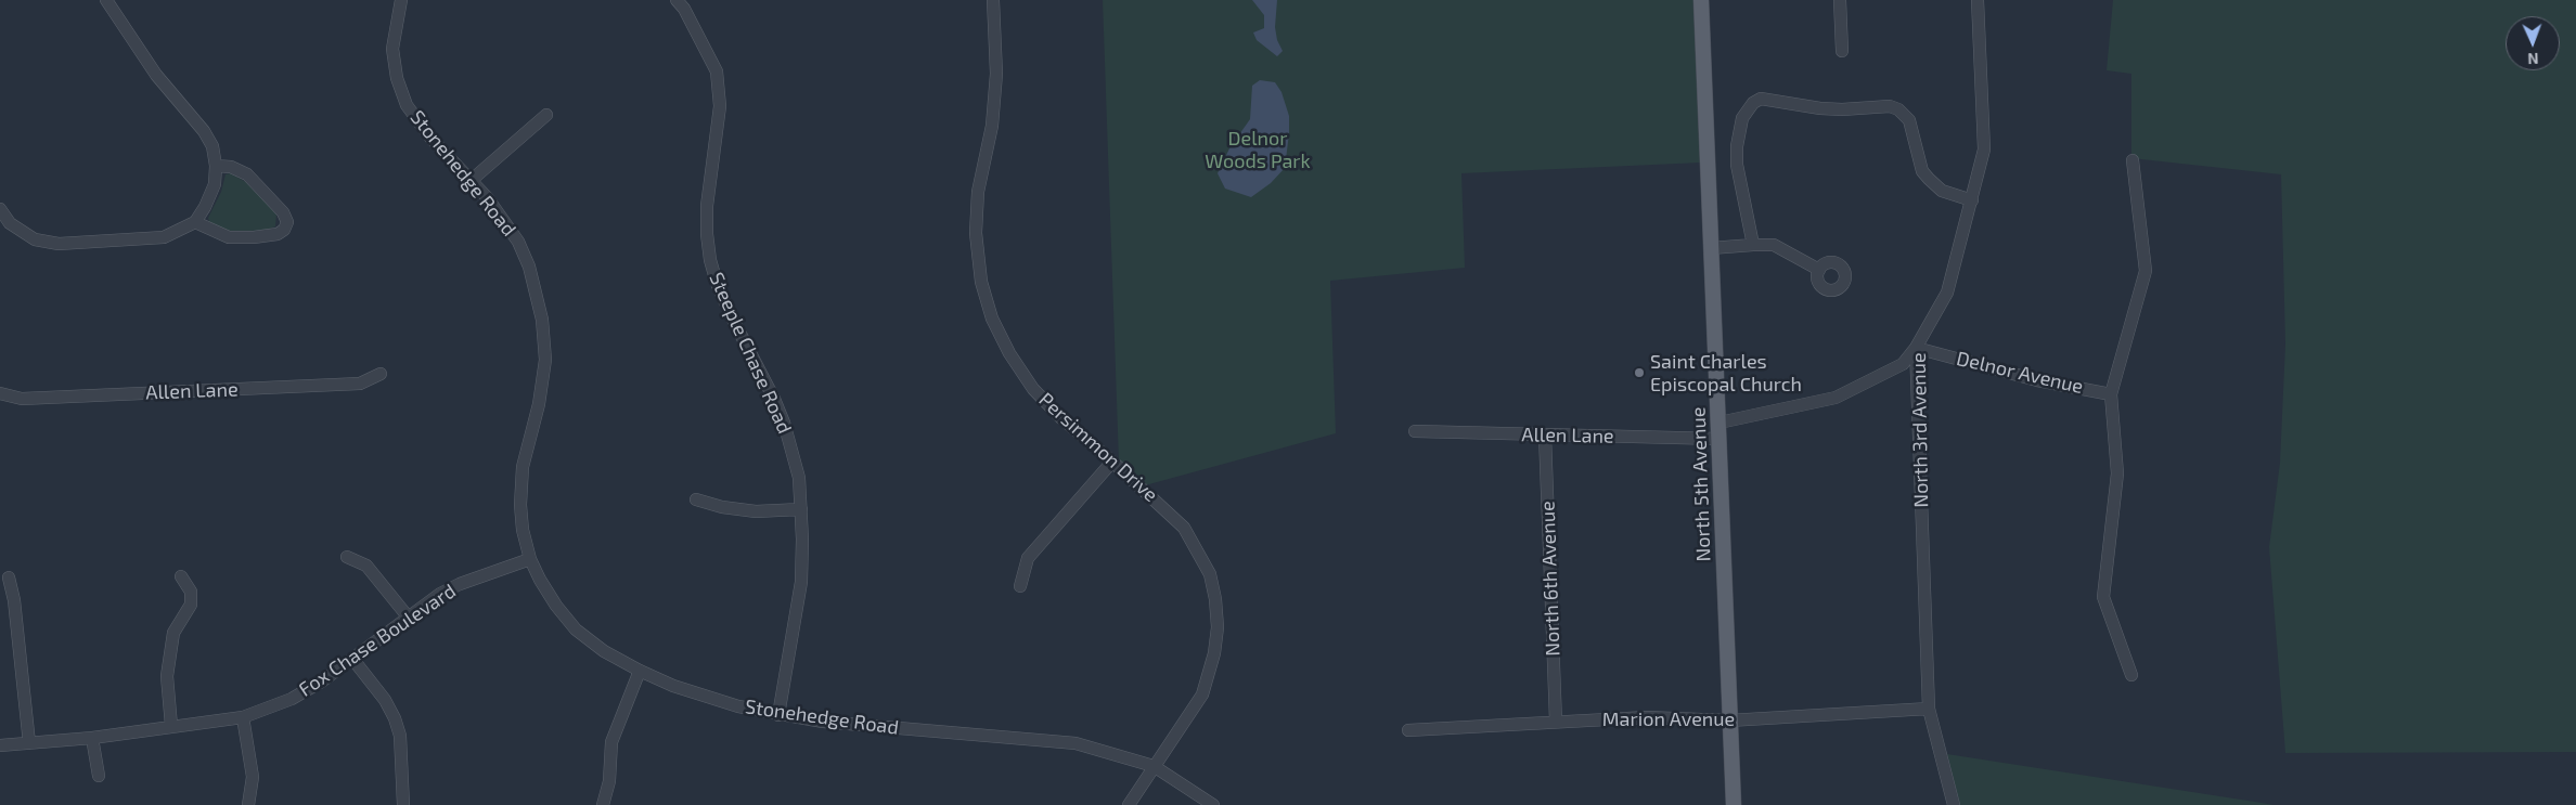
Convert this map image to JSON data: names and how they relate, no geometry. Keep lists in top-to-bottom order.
{
  "streets": {
    "main road": ["North 5th Avenue"],
    "street": [
      "Stonehedge Road",
      "Steeple Chase Road",
      "Delnor Avenue",
      "Allen Lane",
      "North 3rd Avenue",
      "Persimmon Drive",
      "North 6th Avenue",
      "Fox Chase Boulevard",
      "Marion Avenue"
    ]
  },
  "crossings": [
    ["Stonehedge Road", "Steeple Chase Road"],
    ["Stonehedge Road", "Persimmon Drive"],
    ["Stonehedge Road", "Fox Chase Boulevard"],
    ["Delnor Avenue", "North 3rd Avenue"],
    ["Allen Lane", "North 5th Avenue"],
    ["Allen Lane", "North 6th Avenue"],
    ["North 3rd Avenue", "Marion Avenue"],
    ["North 5th Avenue", "Marion Avenue"],
    ["North 6th Avenue", "Marion Avenue"]
  ],
  "parks": ["Delnor Woods Park"],
  "places": ["Saint Charles Episcopal Church"],
  "north": "bottom"
}
